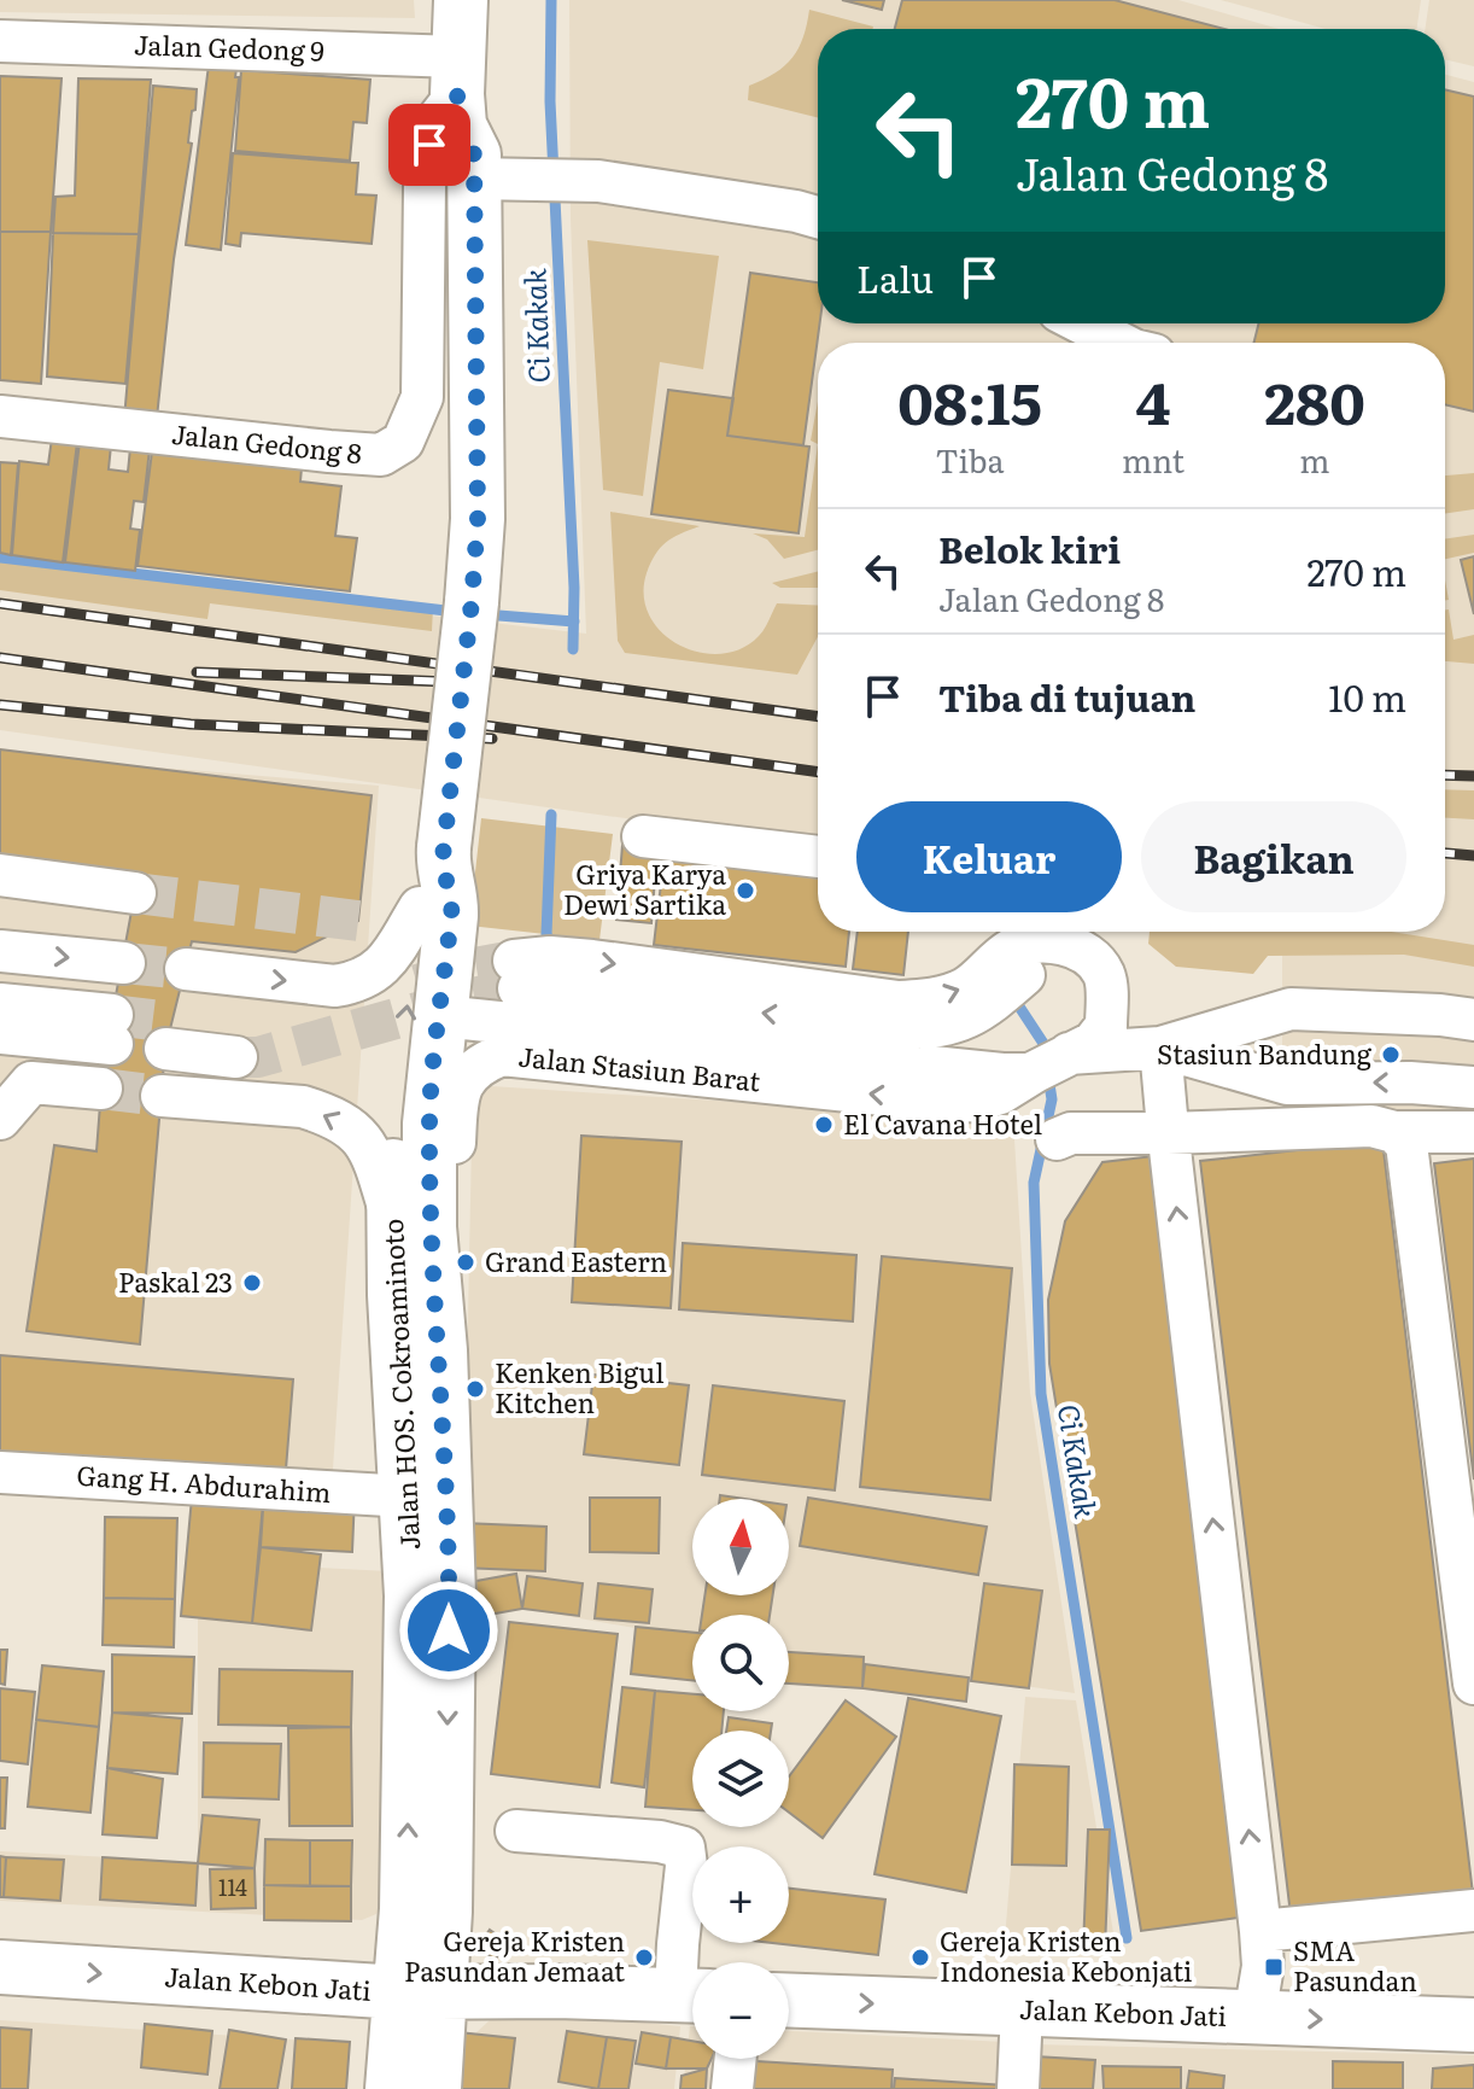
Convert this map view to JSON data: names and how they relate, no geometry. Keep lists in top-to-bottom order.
{
  "streets": {
    "main road": ["Jalan HOS. Cokroaminoto", "Jalan Kebon Jati"],
    "street": [
      "Jalan Gedong 9",
      "Jalan Gedong 8",
      "Jalan Stasiun Barat",
      "Gang H. Abdurahim"
    ]
  },
  "crossings": [
    ["Jalan Gedong 9", "Jalan Gedong 8"],
    ["Jalan Gedong 9", "Jalan HOS. Cokroaminoto"],
    ["Jalan Gedong 8", "Jalan HOS. Cokroaminoto"],
    ["Jalan Stasiun Barat", "Jalan HOS. Cokroaminoto"],
    ["Jalan HOS. Cokroaminoto", "Gang H. Abdurahim"],
    ["Jalan HOS. Cokroaminoto", "Jalan Kebon Jati"]
  ],
  "one_way": ["Jalan Kebon Jati"],
  "water": ["Ci Kakak"],
  "places": {
    "other": [
      "Griya Karya Dewi Sartika",
      "Stasiun Bandung",
      "El Cavana Hotel",
      "Grand Eastern",
      "Paskal 23",
      "Kenken Bigul Kitchen",
      "Gereja Kristen Pasundan Jemaat",
      "Gereja Kristen Indonesia Kebonjati"
    ],
    "transit": ["SMA Pasundan"]
  },
  "house_numbers": ["114"],
  "north": "top",
  "page": {
    "turn": ["270 m", "Jalan Gedong 8"],
    "then": "Lalu",
    "eta": [
      "08:15",
      "Tiba",
      "4",
      "mnt",
      "280",
      "m"
    ],
    "list": [
      {
        "name": "Belok kiri",
        "note": "Jalan Gedong 8",
        "value": "270 m"
      },
      {
        "name": "Tiba di tujuan",
        "value": "10 m"
      }
    ],
    "buttons": ["Keluar", "Bagikan"],
    "map_buttons": ["+", "−"]
  }
}
